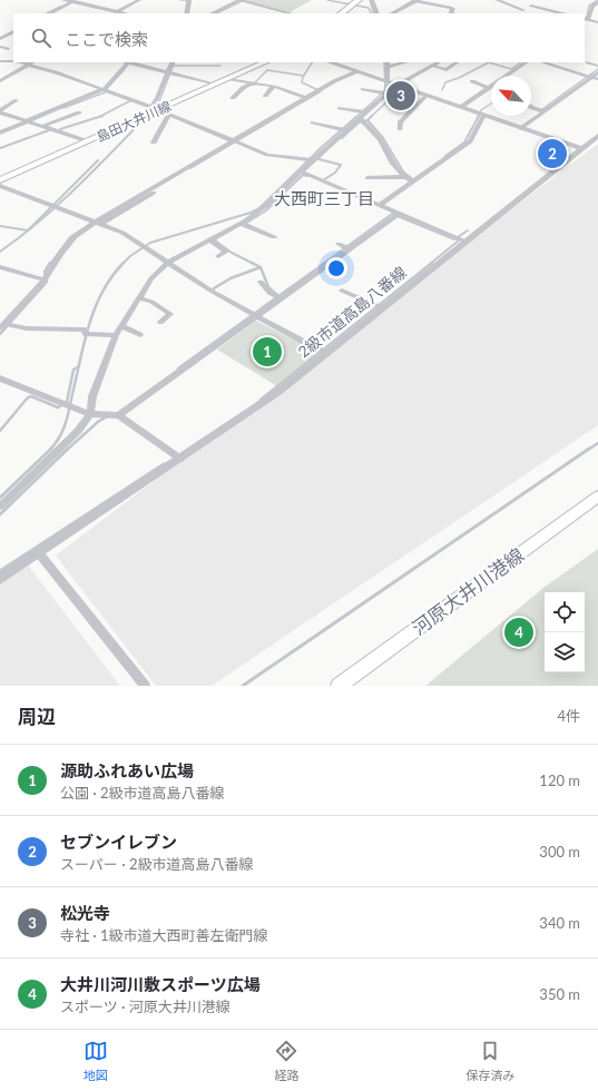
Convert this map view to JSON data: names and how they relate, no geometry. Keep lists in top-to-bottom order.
{
  "streets": {
    "main road": ["島田大井川線", "河原大井川港線"],
    "street": ["2級市道高島八番線"]
  },
  "districts": ["大西町三丁目"],
  "north": "top left",
  "page": {
    "search": "ここで検索",
    "pins": [
      "3",
      "2",
      "1",
      "4"
    ],
    "heading": ["周辺", "4件"],
    "list": [
      {
        "mark": "1",
        "name": "源助ふれあい広場",
        "note": "公園 · 2級市道高島八番線",
        "value": "120 m"
      },
      {
        "mark": "2",
        "name": "セブンイレブン",
        "note": "スーパー · 2級市道高島八番線",
        "value": "300 m"
      },
      {
        "mark": "3",
        "name": "松光寺",
        "note": "寺社 · 1級市道大西町善左衛門線",
        "value": "340 m"
      },
      {
        "mark": "4",
        "name": "大井川河川敷スポーツ広場",
        "note": "スポーツ · 河原大井川港線",
        "value": "350 m"
      }
    ],
    "nav": ["地図", "経路", "保存済み"]
  }
}
